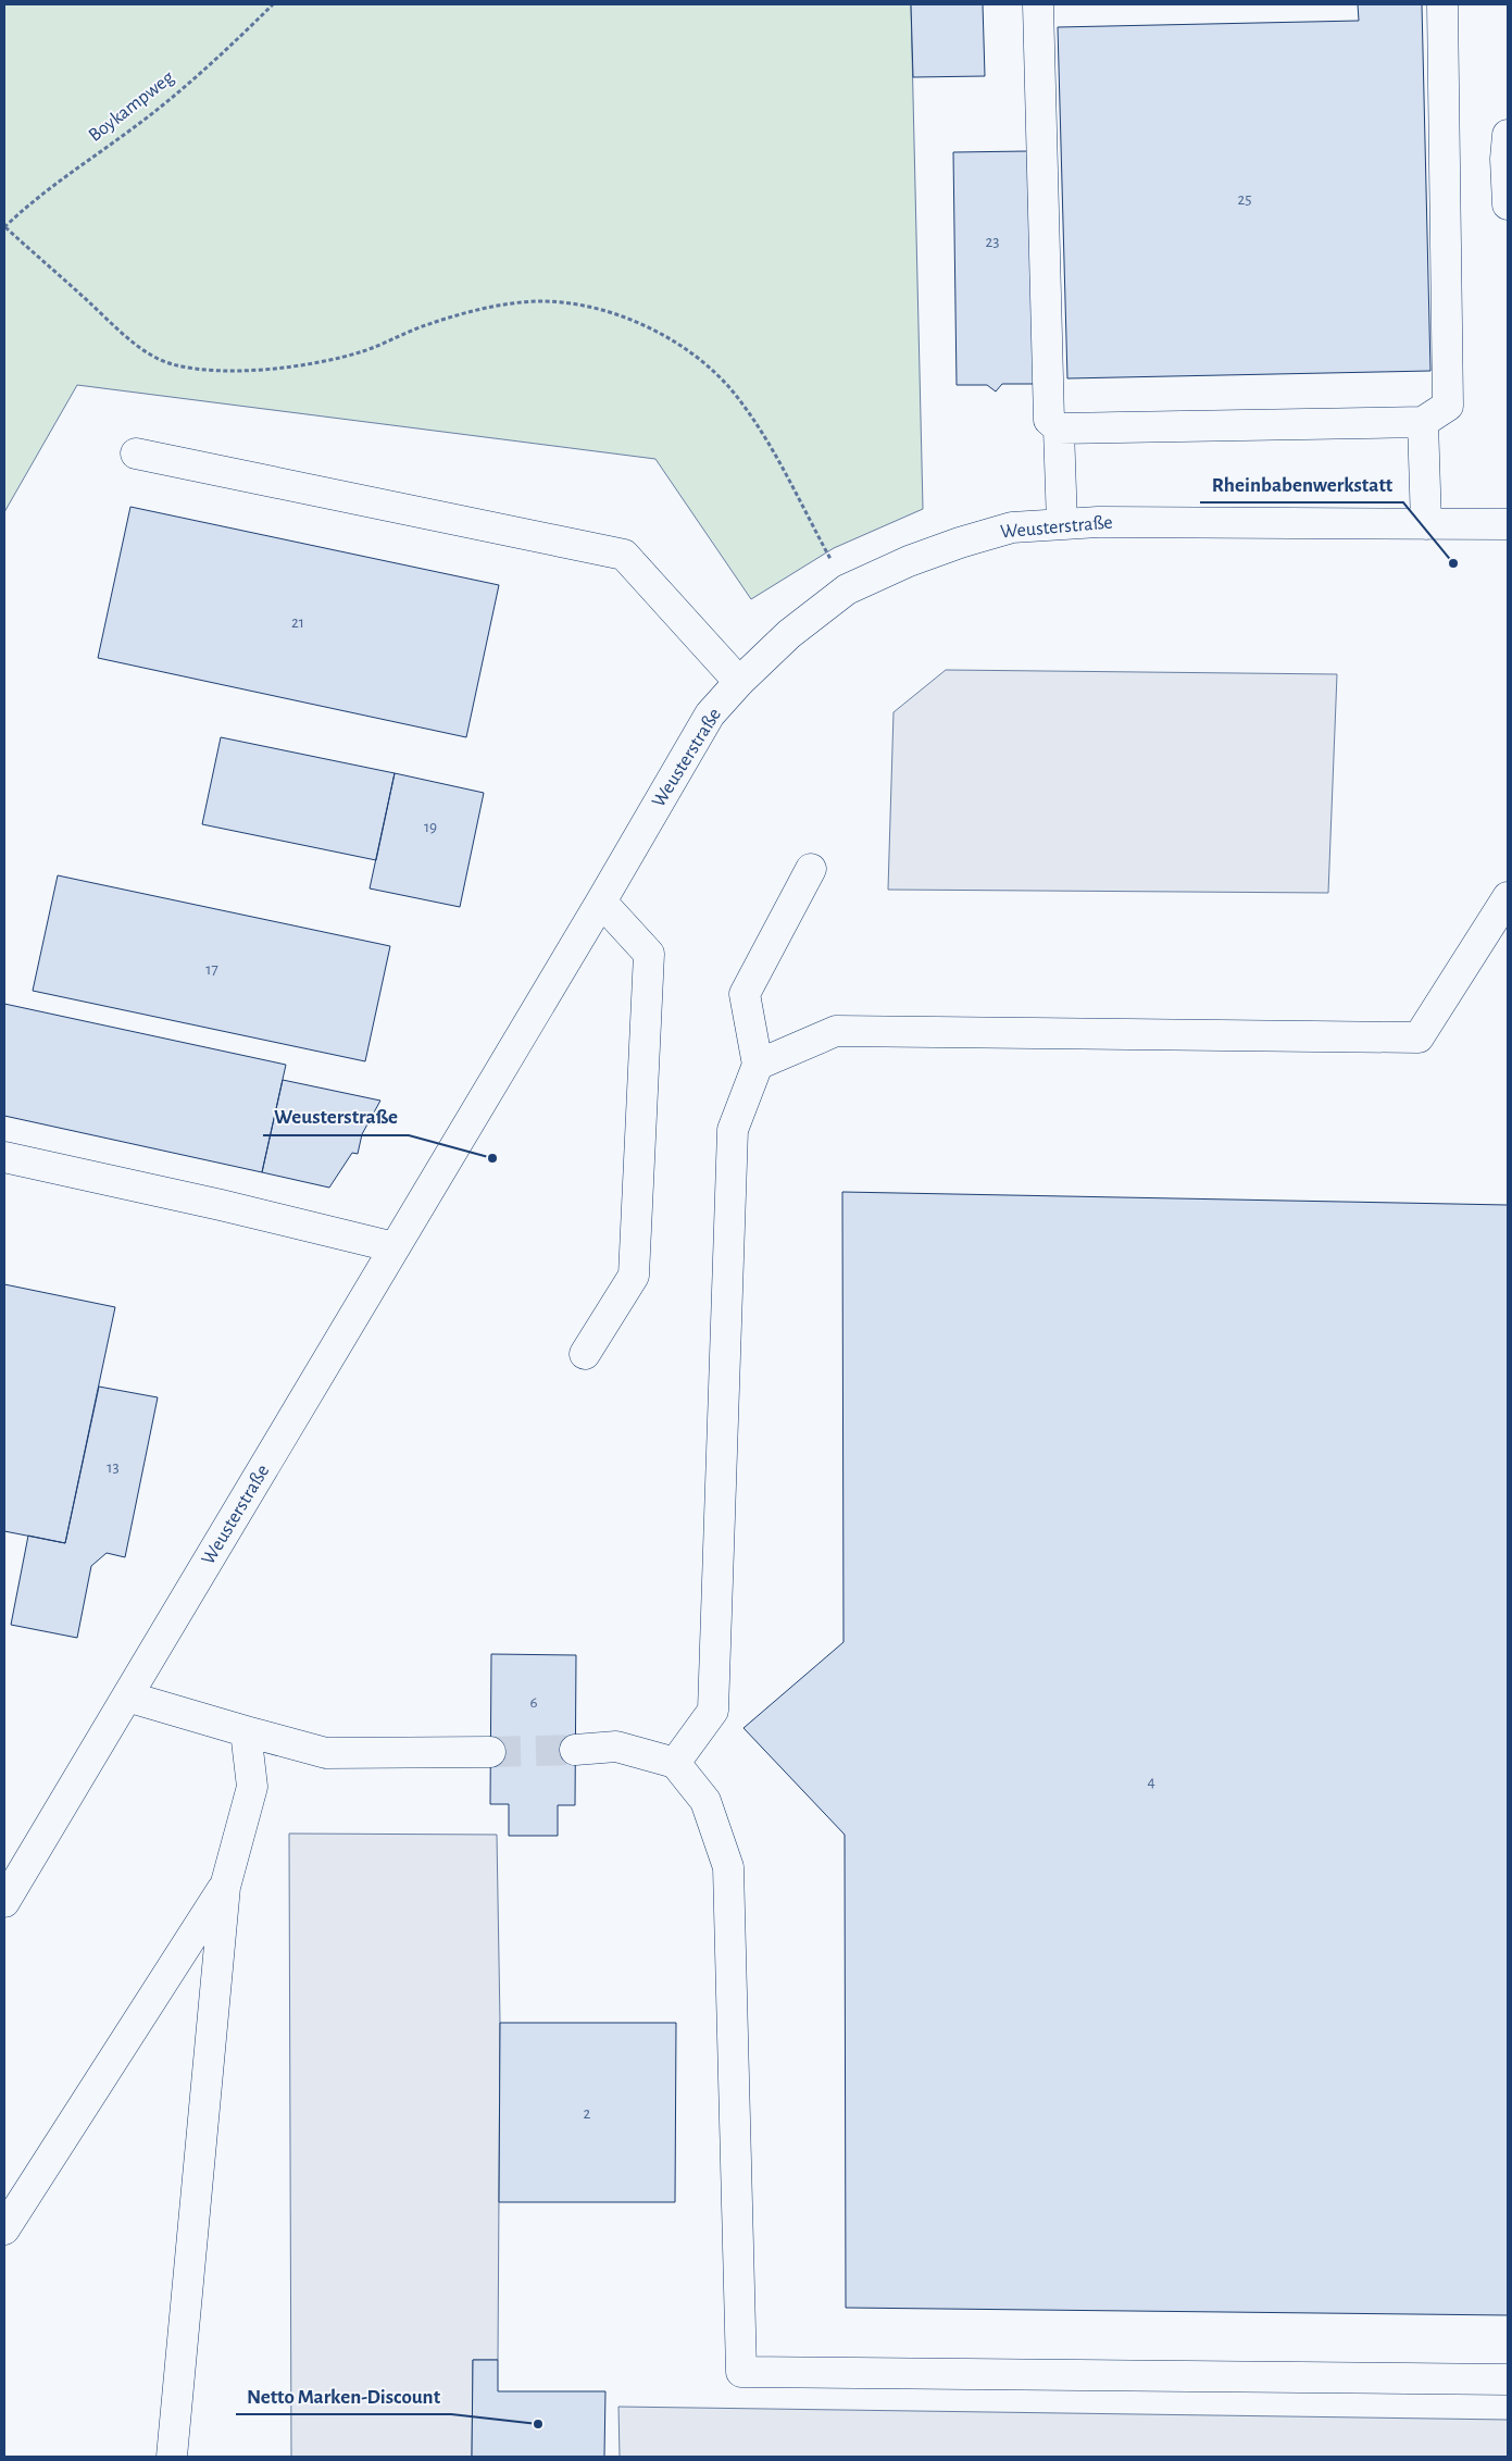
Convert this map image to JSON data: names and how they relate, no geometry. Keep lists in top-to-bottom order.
{
  "streets": {
    "street": ["Weusterstraße"],
    "path": ["Boykampweg"]
  },
  "places": ["Rheinbabenwerkstatt", "Weusterstraße", "Netto Marken-Discount"],
  "house_numbers": [
    "25",
    "23",
    "21",
    "19",
    "17",
    "13",
    "6",
    "4",
    "2"
  ]
}
